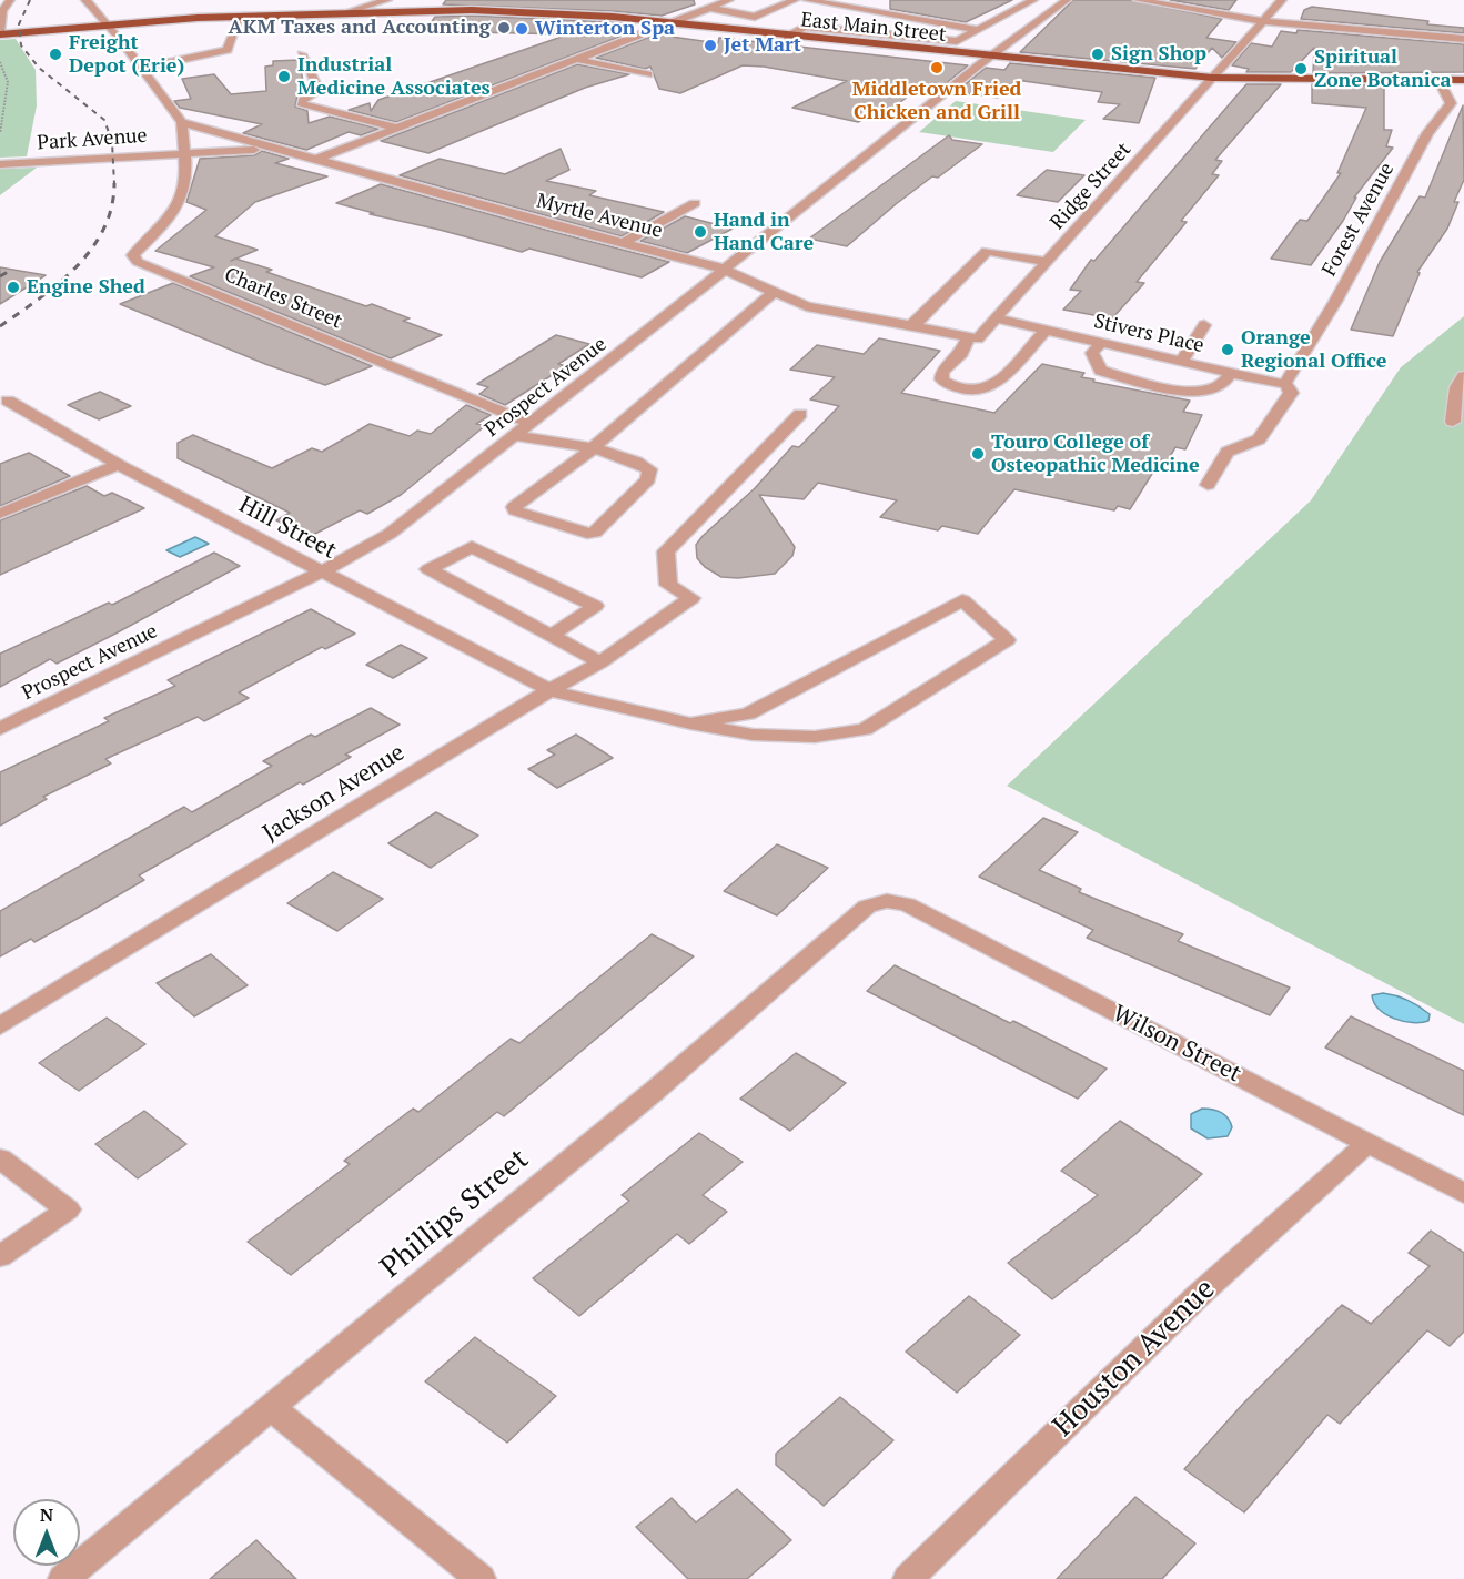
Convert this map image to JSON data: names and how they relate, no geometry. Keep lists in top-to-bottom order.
{
  "streets": {
    "main road": ["East Main Street"],
    "street": [
      "Park Avenue",
      "Ridge Street",
      "Myrtle Avenue",
      "Forest Avenue",
      "Charles Street",
      "Stivers Place",
      "Prospect Avenue",
      "Hill Street",
      "Jackson Avenue",
      "Wilson Street",
      "Phillips Street",
      "Houston Avenue"
    ]
  },
  "crossings": [
    ["East Main Street", "Ridge Street"],
    ["East Main Street", "Prospect Avenue"],
    ["Park Avenue", "Myrtle Avenue"],
    ["Park Avenue", "Charles Street"],
    ["Ridge Street", "Stivers Place"],
    ["Myrtle Avenue", "Prospect Avenue"],
    ["Forest Avenue", "Stivers Place"],
    ["Charles Street", "Prospect Avenue"],
    ["Prospect Avenue", "Hill Street"],
    ["Hill Street", "Jackson Avenue"],
    ["Wilson Street", "Phillips Street"],
    ["Wilson Street", "Houston Avenue"]
  ],
  "places": [
    "AKM Taxes and Accounting",
    "Winterton Spa",
    "Jet Mart",
    "Freight Depot (Erie)",
    "Sign Shop",
    "Middletown Fried Chicken and Grill",
    "Spiritual Zone Botanica",
    "Industrial Medicine Associates",
    "Hand in Hand Care",
    "Engine Shed",
    "Orange Regional Office",
    "Touro College of Osteopathic Medicine"
  ],
  "north": "top"
}
